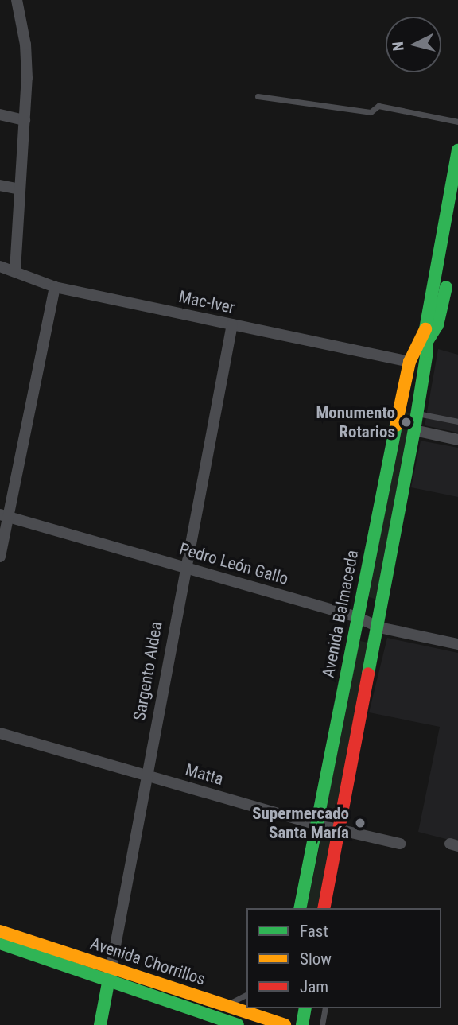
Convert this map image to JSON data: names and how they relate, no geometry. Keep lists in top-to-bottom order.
{
  "streets": {
    "main road": ["Avenida Balmaceda", "Sargento Aldea", "Avenida Chorrillos"],
    "street": ["Mac-Iver", "Pedro León Gallo", "Matta"]
  },
  "crossings": [
    ["Mac-Iver", "Avenida Balmaceda"],
    ["Mac-Iver", "Sargento Aldea"],
    ["Pedro León Gallo", "Avenida Balmaceda"],
    ["Pedro León Gallo", "Sargento Aldea"],
    ["Avenida Balmaceda", "Matta"],
    ["Sargento Aldea", "Matta"],
    ["Sargento Aldea", "Avenida Chorrillos"]
  ],
  "places": ["Monumento Rotarios", "Supermercado Santa María"],
  "legend": ["Fast", "Slow", "Jam"],
  "north": "left"
}
